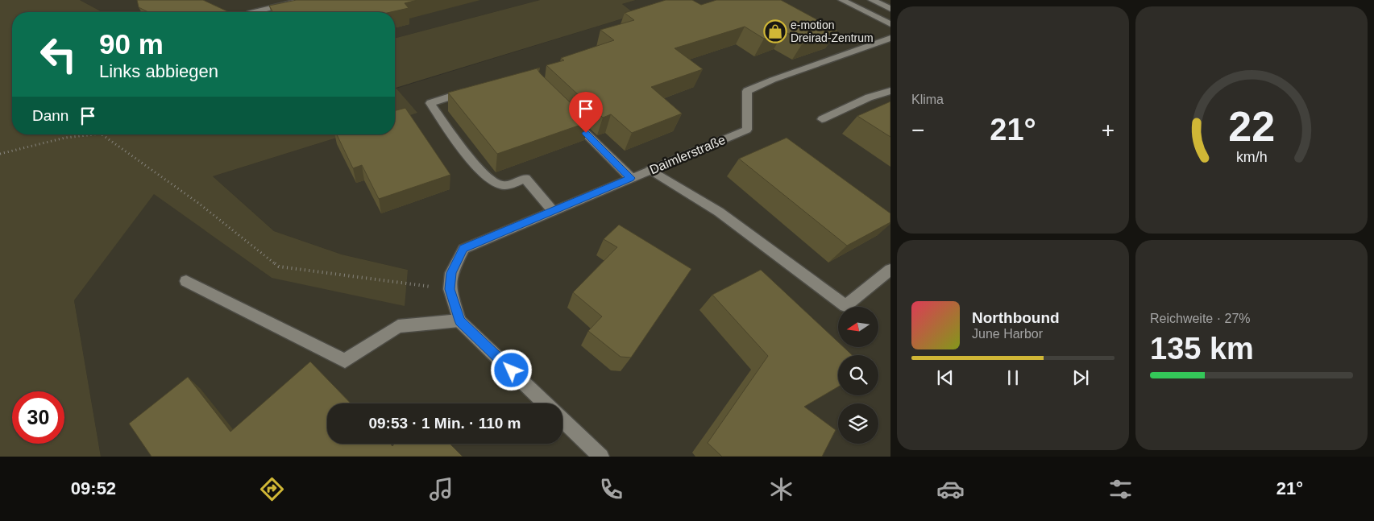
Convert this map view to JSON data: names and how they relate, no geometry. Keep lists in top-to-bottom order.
{
  "streets": {
    "street": ["Daimlerstraße"]
  },
  "places": {
    "shop": ["e-motion Dreirad-Zentrum"]
  },
  "north": "left",
  "page": {
    "tile": [
      "Klima",
      ["Reichweite · 27%", "135 km"]
    ],
    "turn": ["90 m", "Links abbiegen"],
    "then": "Dann",
    "heat": ["−", "21°", "+"],
    "song": ["Northbound", "June Harbor"],
    "limit": "30",
    "trip": "09:53 · 1 Min. · 110 m",
    "tabs": ["09:52", "21°"],
    "gauge": ["22", "km/h"]
  }
}
